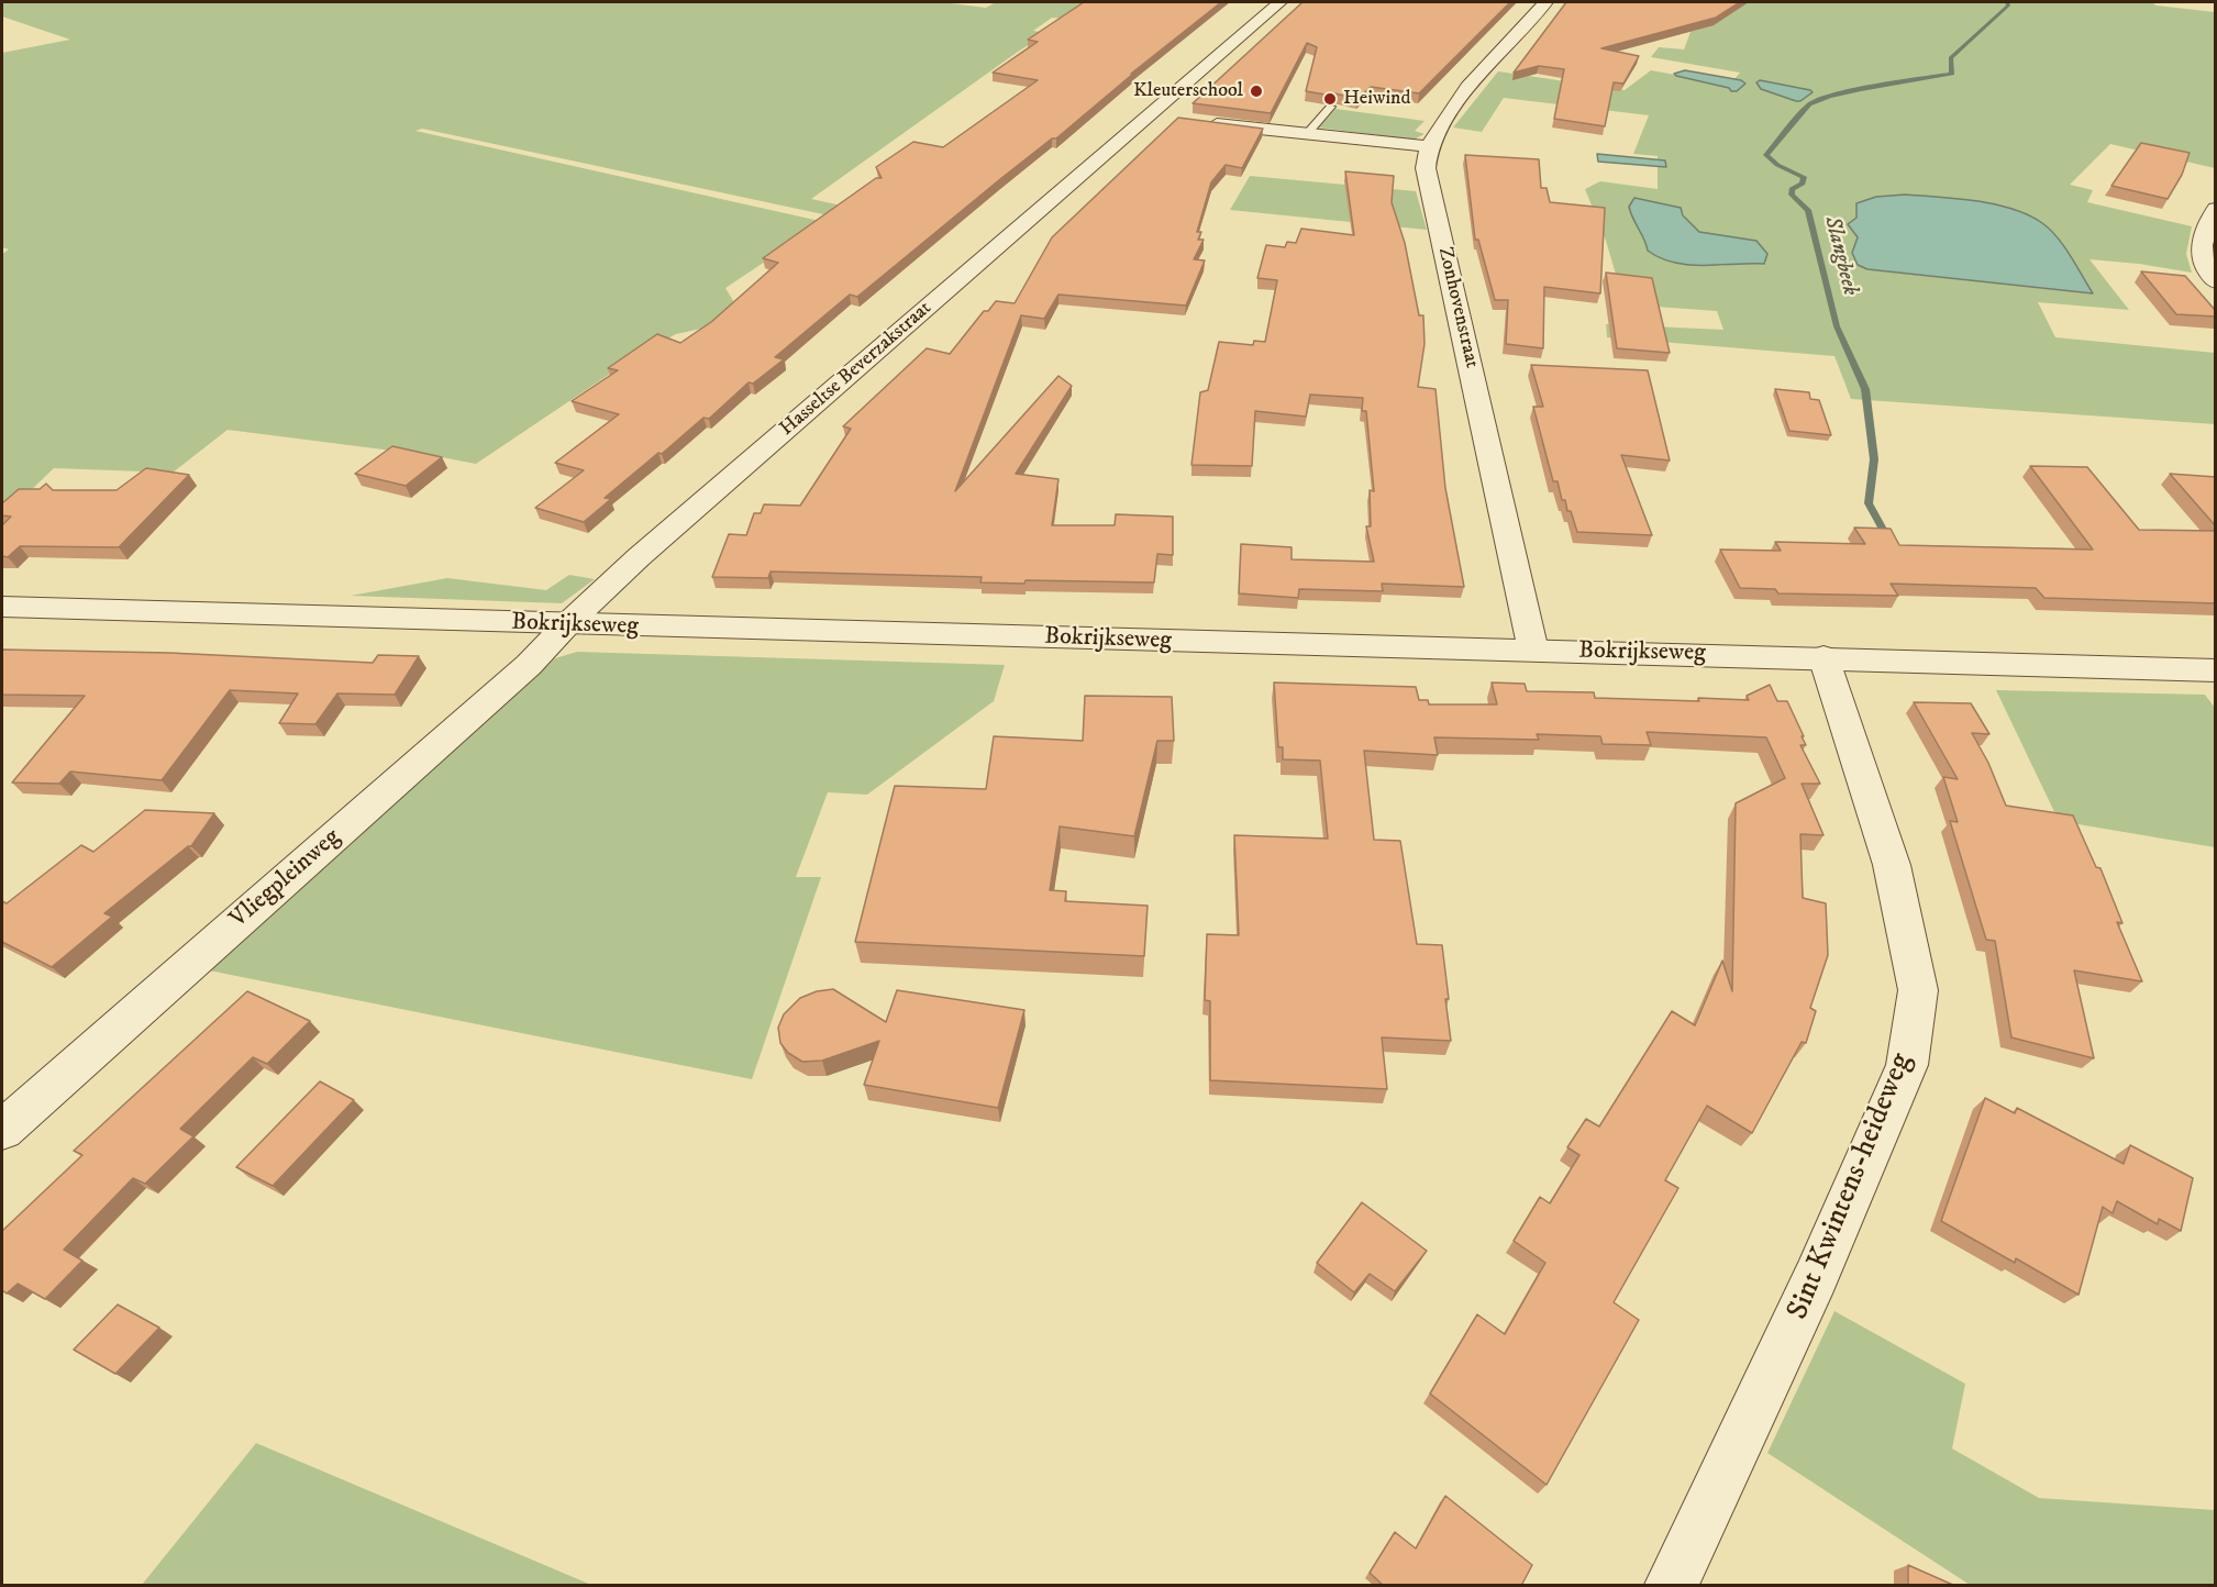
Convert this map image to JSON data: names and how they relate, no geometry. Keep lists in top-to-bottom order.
{
  "streets": {
    "street": [
      "Zonhovenstraat",
      "Hasseltse Beverzakstraat",
      "Bokrijkseweg",
      "Vliegpleinweg",
      "Sint Kwintens-heideweg"
    ]
  },
  "crossings": [
    ["Zonhovenstraat", "Bokrijkseweg"],
    ["Hasseltse Beverzakstraat", "Bokrijkseweg"],
    ["Hasseltse Beverzakstraat", "Vliegpleinweg"],
    ["Bokrijkseweg", "Vliegpleinweg"],
    ["Bokrijkseweg", "Sint Kwintens-heideweg"]
  ],
  "water": ["Slangbeek"],
  "places": ["Kleuterschool", "Heiwind"]
}
